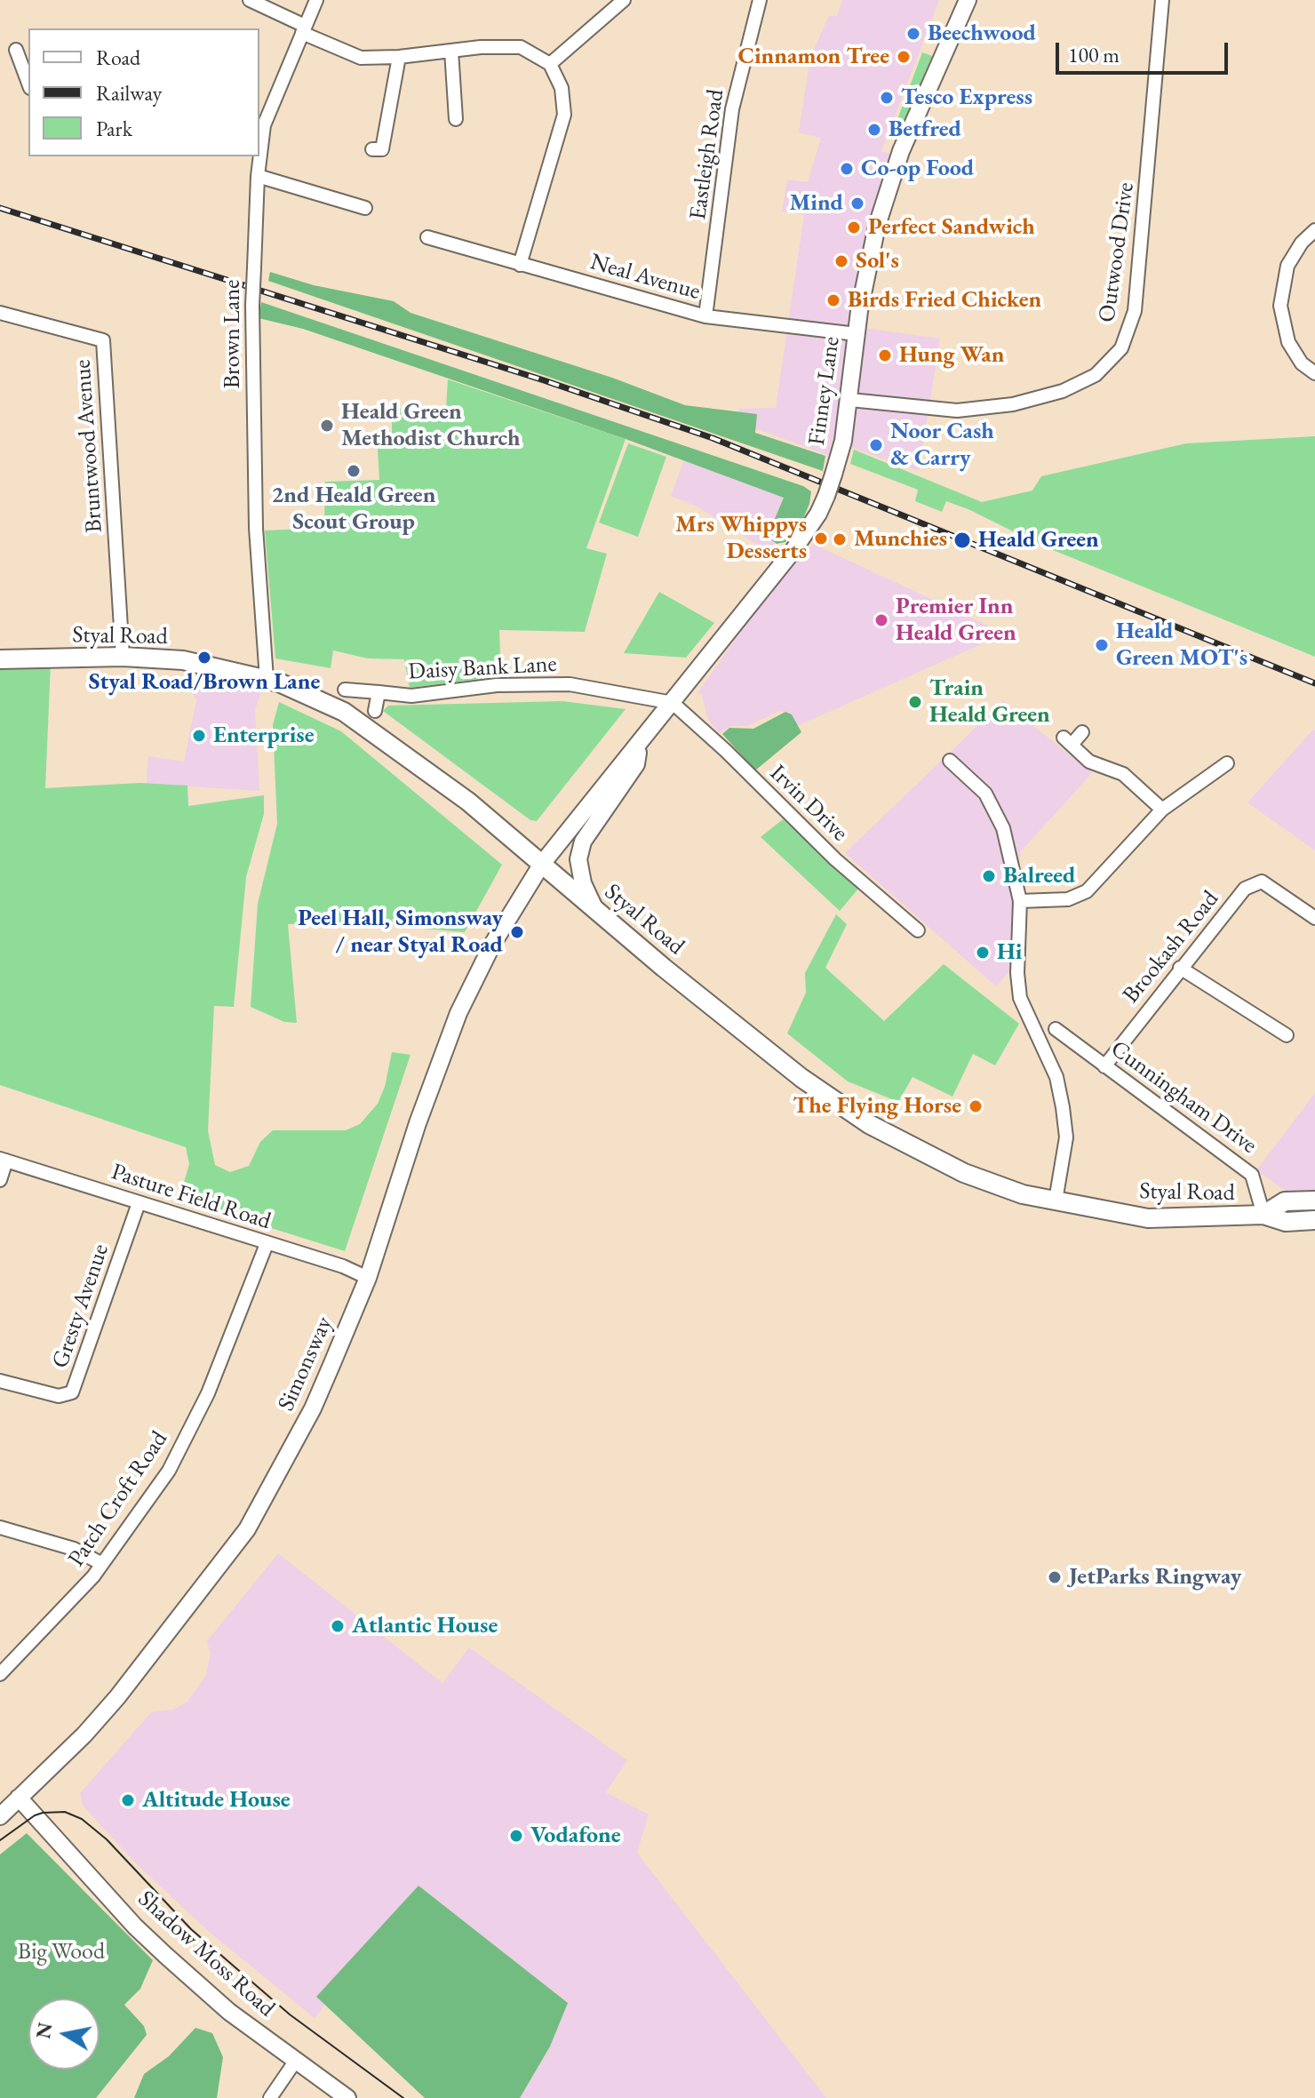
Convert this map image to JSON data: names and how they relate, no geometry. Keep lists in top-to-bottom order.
{
  "streets": {
    "main road": ["Styal Road"],
    "street": [
      "Eastleigh Road",
      "Outwood Drive",
      "Neal Avenue",
      "Brown Lane",
      "Finney Lane",
      "Bruntwood Avenue",
      "Daisy Bank Lane",
      "Irvin Drive",
      "Brookash Road",
      "Cunningham Drive",
      "Pasture Field Road",
      "Gresty Avenue",
      "Simonsway",
      "Patch Croft Road",
      "Shadow Moss Road"
    ]
  },
  "crossings": [
    ["Eastleigh Road", "Neal Avenue"],
    ["Outwood Drive", "Finney Lane"],
    ["Neal Avenue", "Finney Lane"],
    ["Brown Lane", "Styal Road"],
    ["Finney Lane", "Styal Road"],
    ["Finney Lane", "Daisy Bank Lane"],
    ["Finney Lane", "Irvin Drive"],
    ["Finney Lane", "Simonsway"],
    ["Bruntwood Avenue", "Styal Road"],
    ["Styal Road", "Cunningham Drive"],
    ["Styal Road", "Simonsway"],
    ["Daisy Bank Lane", "Irvin Drive"],
    ["Brookash Road", "Cunningham Drive"],
    ["Pasture Field Road", "Gresty Avenue"],
    ["Pasture Field Road", "Simonsway"],
    ["Pasture Field Road", "Patch Croft Road"],
    ["Simonsway", "Shadow Moss Road"]
  ],
  "parks": ["Big Wood"],
  "places": [
    "Beechwood",
    "Cinnamon Tree",
    "Tesco Express",
    "Betfred",
    "Co-op Food",
    "Mind",
    "Perfect Sandwich",
    "Sol's",
    "Birds Fried Chicken",
    "Hung Wan",
    "Heald Green Methodist Church",
    "Noor Cash & Carry",
    "2nd Heald Green Scout Group",
    "Mrs Whippys Desserts",
    "Munchies",
    "Heald Green",
    "Premier Inn Heald Green",
    "Heald Green MOT's",
    "Styal Road/Brown Lane",
    "Train Heald Green",
    "Enterprise",
    "Balreed",
    "Peel Hall, Simonsway / near Styal Road",
    "Hi",
    "The Flying Horse",
    "JetParks Ringway",
    "Atlantic House",
    "Altitude House",
    "Vodafone"
  ],
  "legend": ["Road", "Railway", "Park"],
  "scale_bar": "100 m",
  "north": "left"
}
